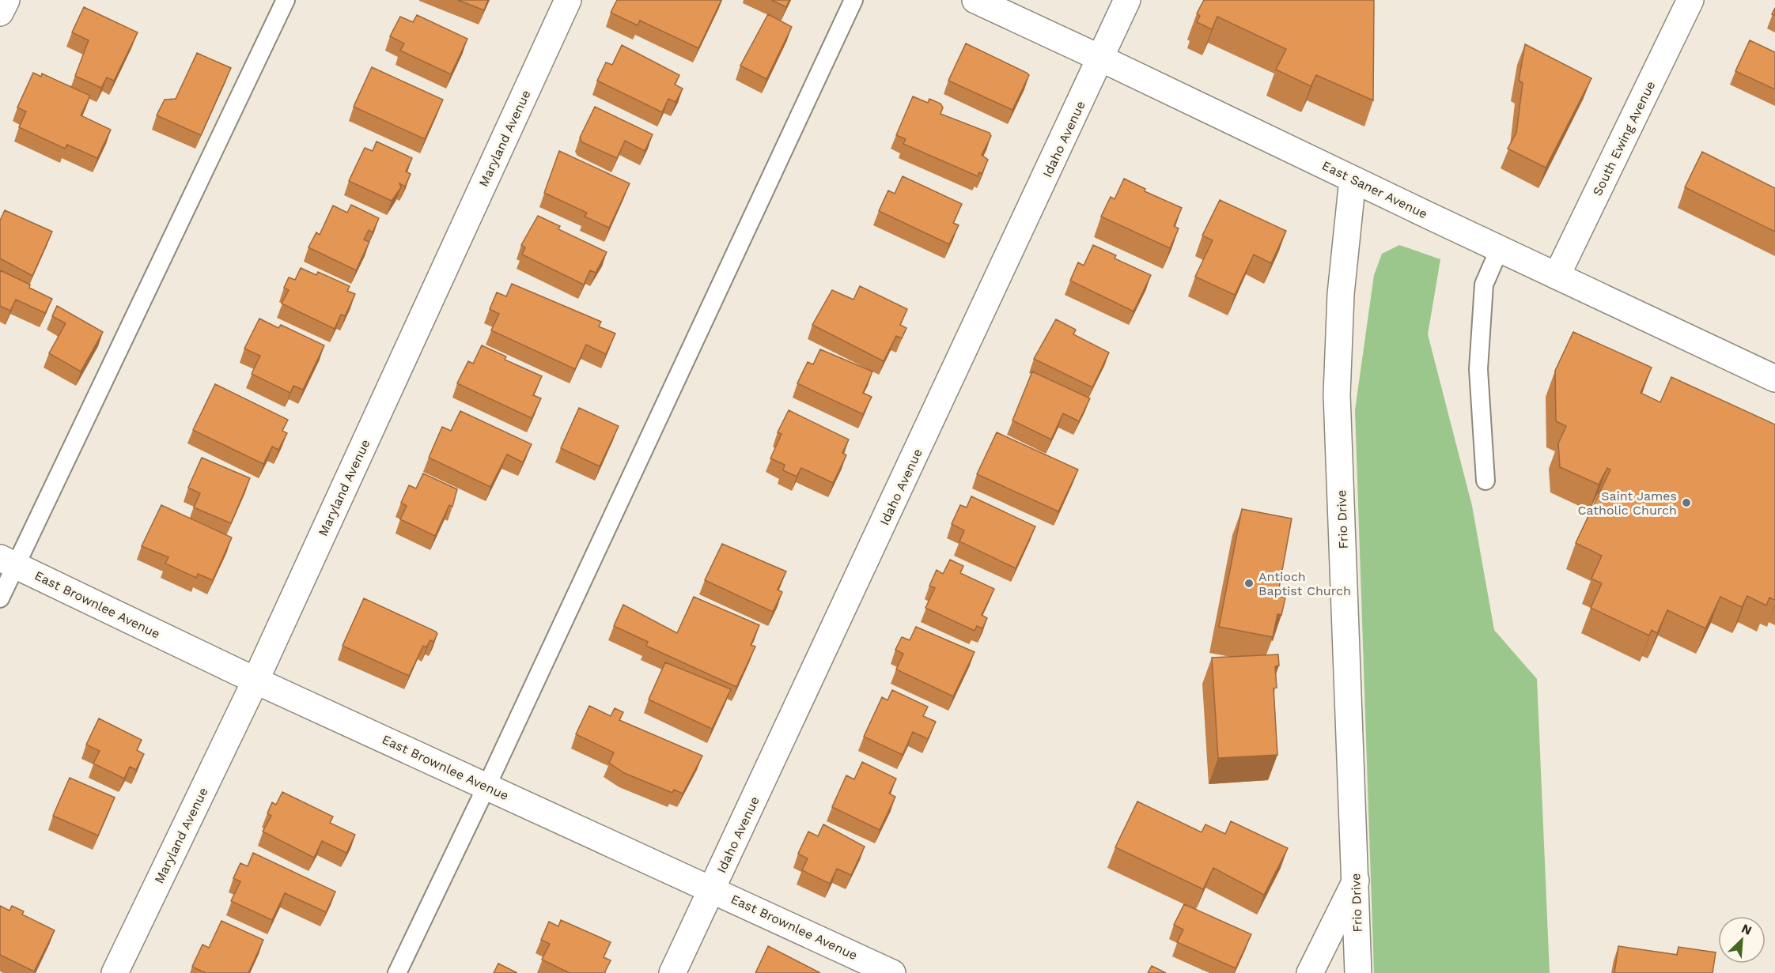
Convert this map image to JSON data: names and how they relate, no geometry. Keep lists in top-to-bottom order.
{
  "streets": {
    "street": [
      "Maryland Avenue",
      "South Ewing Avenue",
      "Idaho Avenue",
      "East Saner Avenue",
      "Frio Drive",
      "East Brownlee Avenue"
    ]
  },
  "crossings": [
    ["Maryland Avenue", "East Brownlee Avenue"],
    ["South Ewing Avenue", "East Saner Avenue"],
    ["Idaho Avenue", "East Saner Avenue"],
    ["Idaho Avenue", "East Brownlee Avenue"],
    ["East Saner Avenue", "Frio Drive"]
  ],
  "places": ["Saint James Catholic Church", "Antioch Baptist Church"],
  "north": "top right"
}
